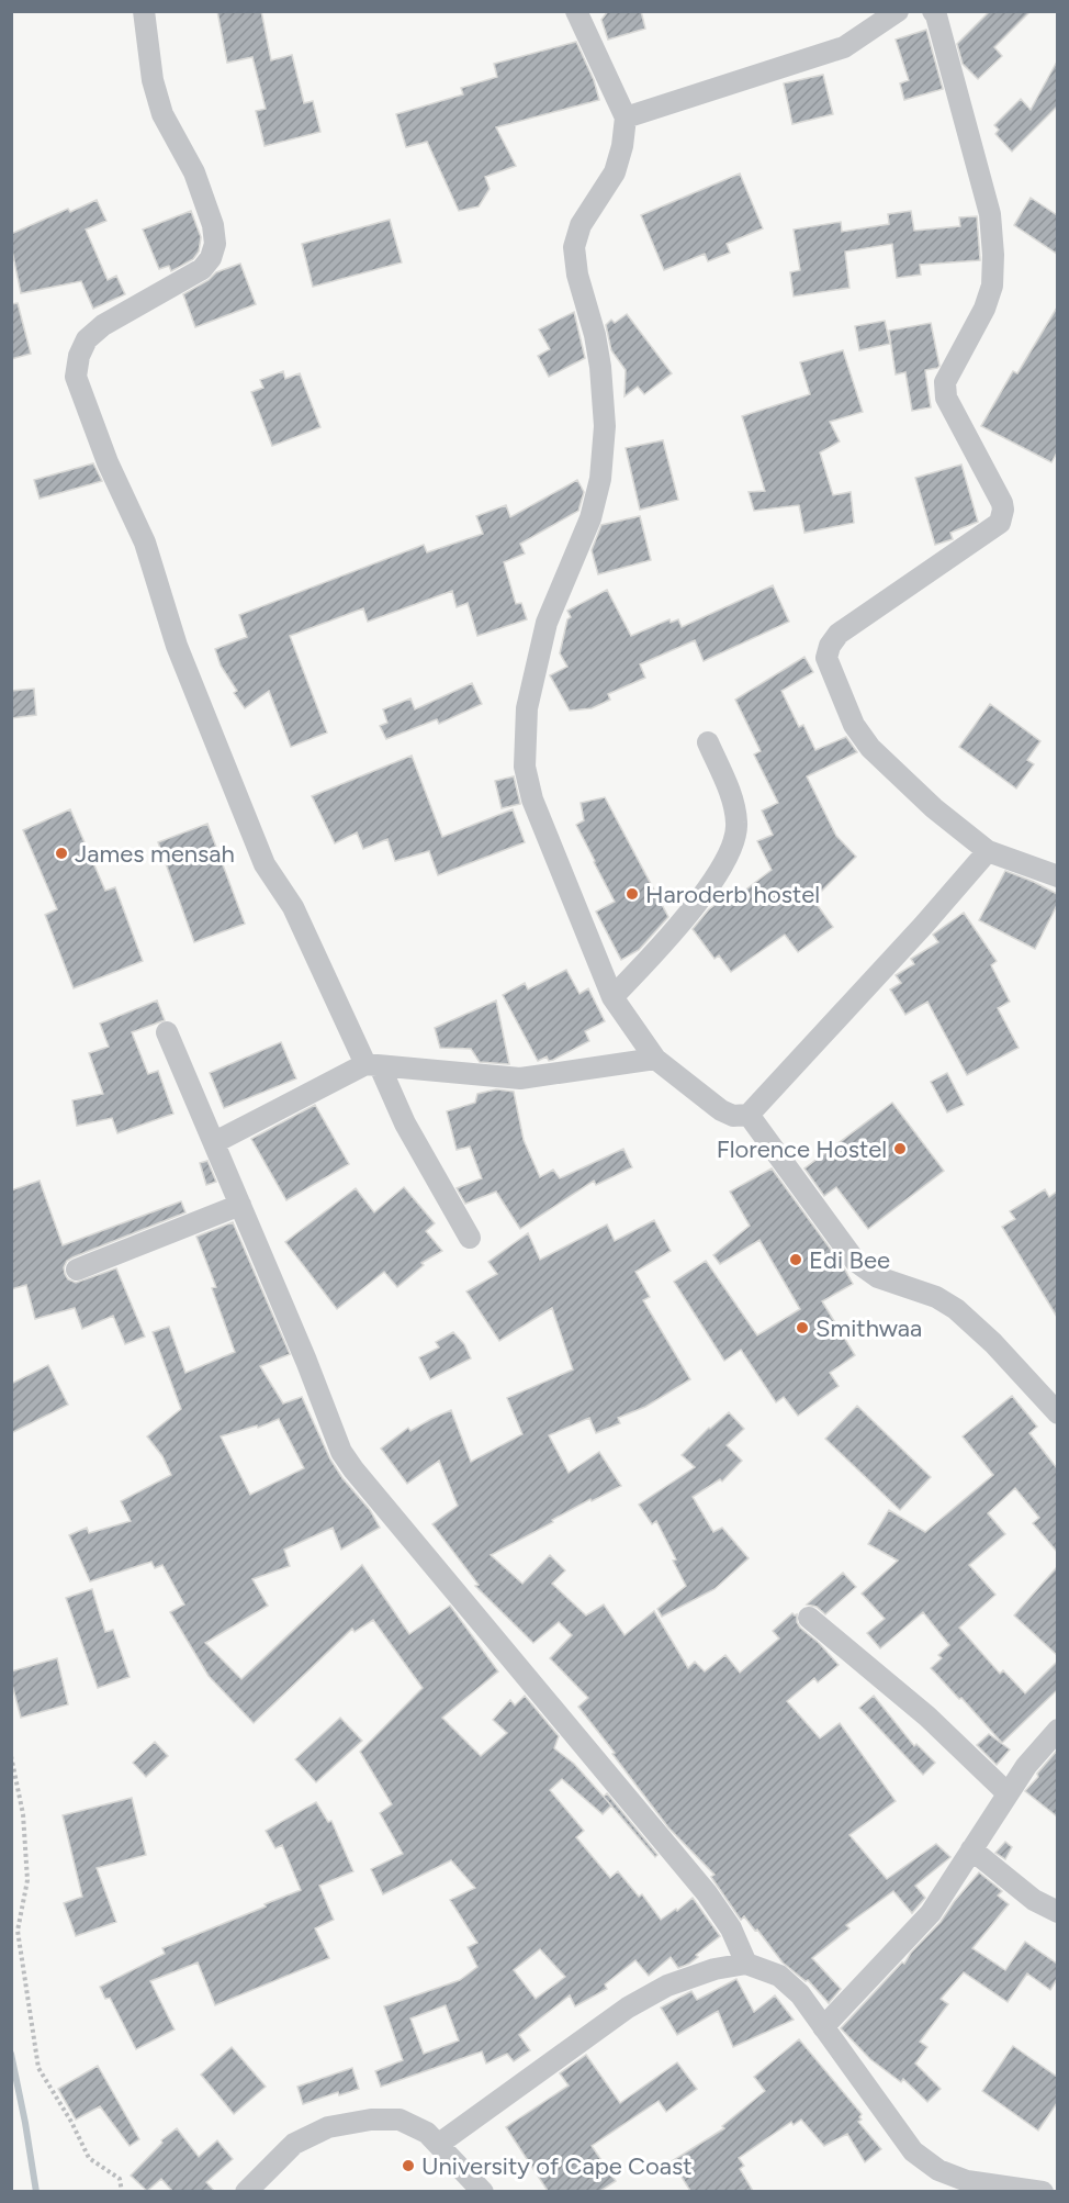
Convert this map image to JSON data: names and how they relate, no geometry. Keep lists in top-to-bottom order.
{
  "places": [
    "James mensah",
    "Haroderb hostel",
    "Florence Hostel",
    "Edi Bee",
    "Smithwaa",
    "University of Cape Coast"
  ]
}
